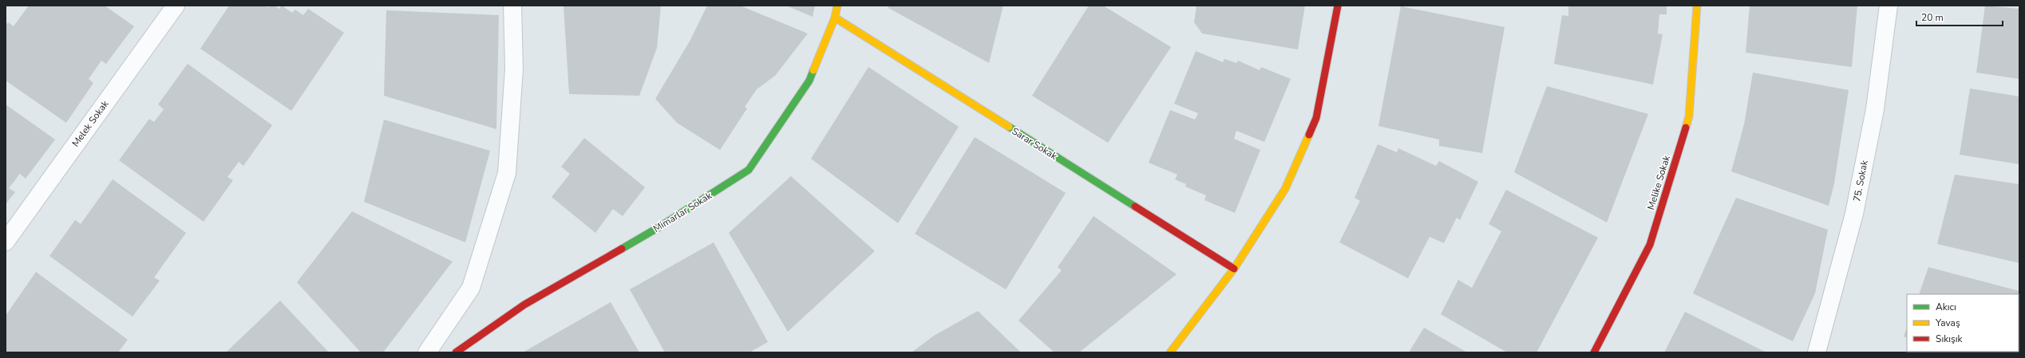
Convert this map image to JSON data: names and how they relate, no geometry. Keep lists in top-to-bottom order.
{
  "streets": {
    "street": [
      "Melek Sokak",
      "Sarar Sokak",
      "75. Sokak",
      "Melike Sokak",
      "Mimarlar Sokak"
    ]
  },
  "crossings": [
    ["Sarar Sokak", "Mimarlar Sokak"]
  ],
  "legend": ["Akıcı", "Yavaş", "Sıkışık"],
  "scale_bar": "20 m"
}
